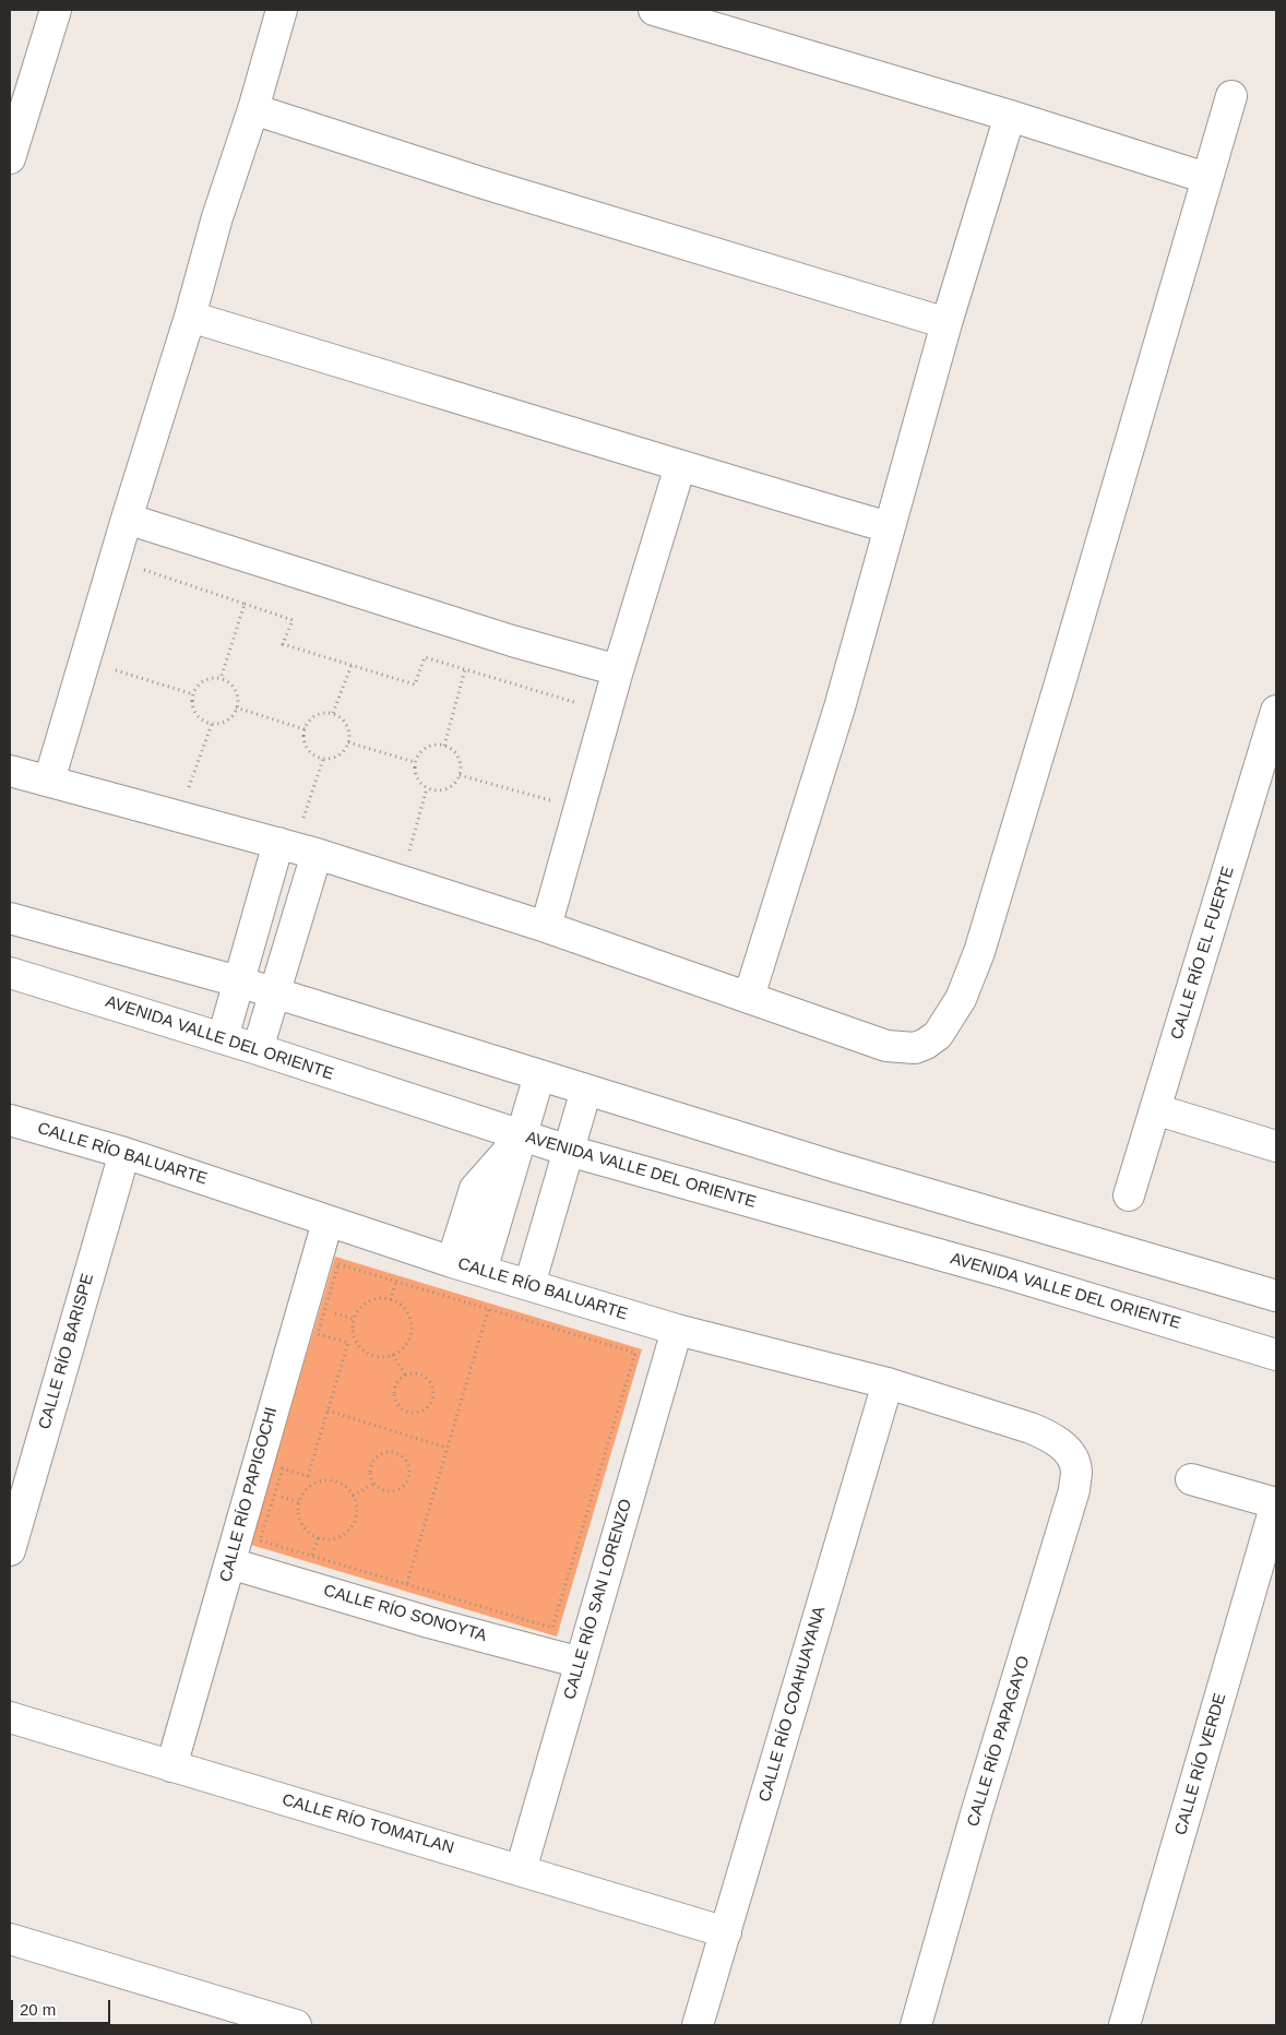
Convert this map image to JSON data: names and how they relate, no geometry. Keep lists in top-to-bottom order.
{
  "streets": {
    "street": [
      "CALLE RÍO EL FUERTE",
      "AVENIDA VALLE DEL ORIENTE",
      "CALLE RÍO BALUARTE",
      "CALLE RÍO BARISPE",
      "CALLE RÍO PAPIGOCHI",
      "CALLE RÍO SAN LORENZO",
      "CALLE RÍO SONOYTA",
      "CALLE RÍO COAHUAYANA",
      "CALLE RÍO PAPAGAYO",
      "CALLE RÍO VERDE",
      "CALLE RÍO TOMATLAN"
    ]
  },
  "crossings": [
    ["CALLE RÍO BALUARTE", "CALLE RÍO BARISPE"],
    ["CALLE RÍO BALUARTE", "CALLE RÍO PAPIGOCHI"],
    ["CALLE RÍO BALUARTE", "CALLE RÍO SAN LORENZO"],
    ["CALLE RÍO BALUARTE", "CALLE RÍO COAHUAYANA"],
    ["CALLE RÍO BALUARTE", "CALLE RÍO PAPAGAYO"],
    ["CALLE RÍO PAPIGOCHI", "CALLE RÍO SONOYTA"],
    ["CALLE RÍO PAPIGOCHI", "CALLE RÍO TOMATLAN"],
    ["CALLE RÍO SAN LORENZO", "CALLE RÍO SONOYTA"],
    ["CALLE RÍO SAN LORENZO", "CALLE RÍO TOMATLAN"],
    ["CALLE RÍO COAHUAYANA", "CALLE RÍO TOMATLAN"]
  ],
  "scale_bar": "20 m"
}
